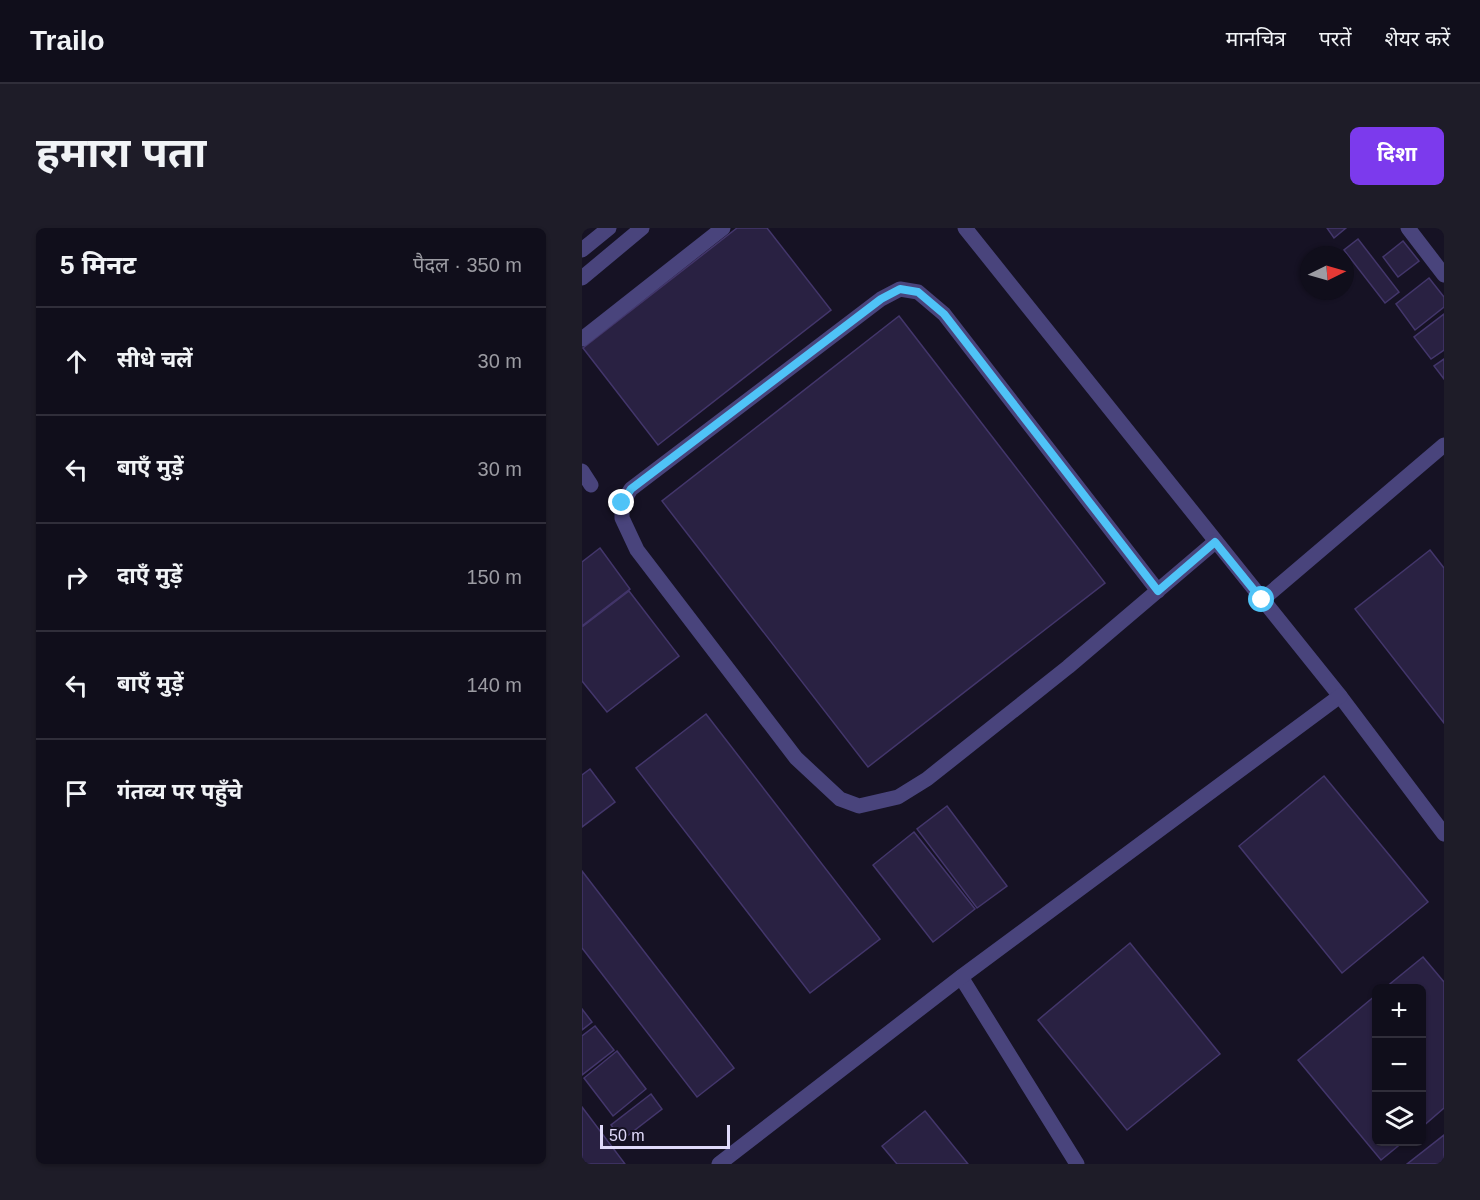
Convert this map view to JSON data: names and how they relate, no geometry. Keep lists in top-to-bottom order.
{
  "scale_bar": "50 m",
  "north": "right",
  "page": {
    "header": "Trailo",
    "nav": ["मानचित्र", "परतें", "शेयर करें"],
    "buttons": "दिशा",
    "title": "हमारा पता",
    "heading": ["5 मिनट", "पैदल · 350 m"],
    "list": [
      ["सीधे चलें", "30 m"],
      ["बाएँ मुड़ें", "30 m"],
      ["दाएँ मुड़ें", "150 m"],
      ["बाएँ मुड़ें", "140 m"],
      "गंतव्य पर पहुँचे"
    ],
    "map_buttons": ["+", "−"],
    "scale": "50 m"
  }
}
